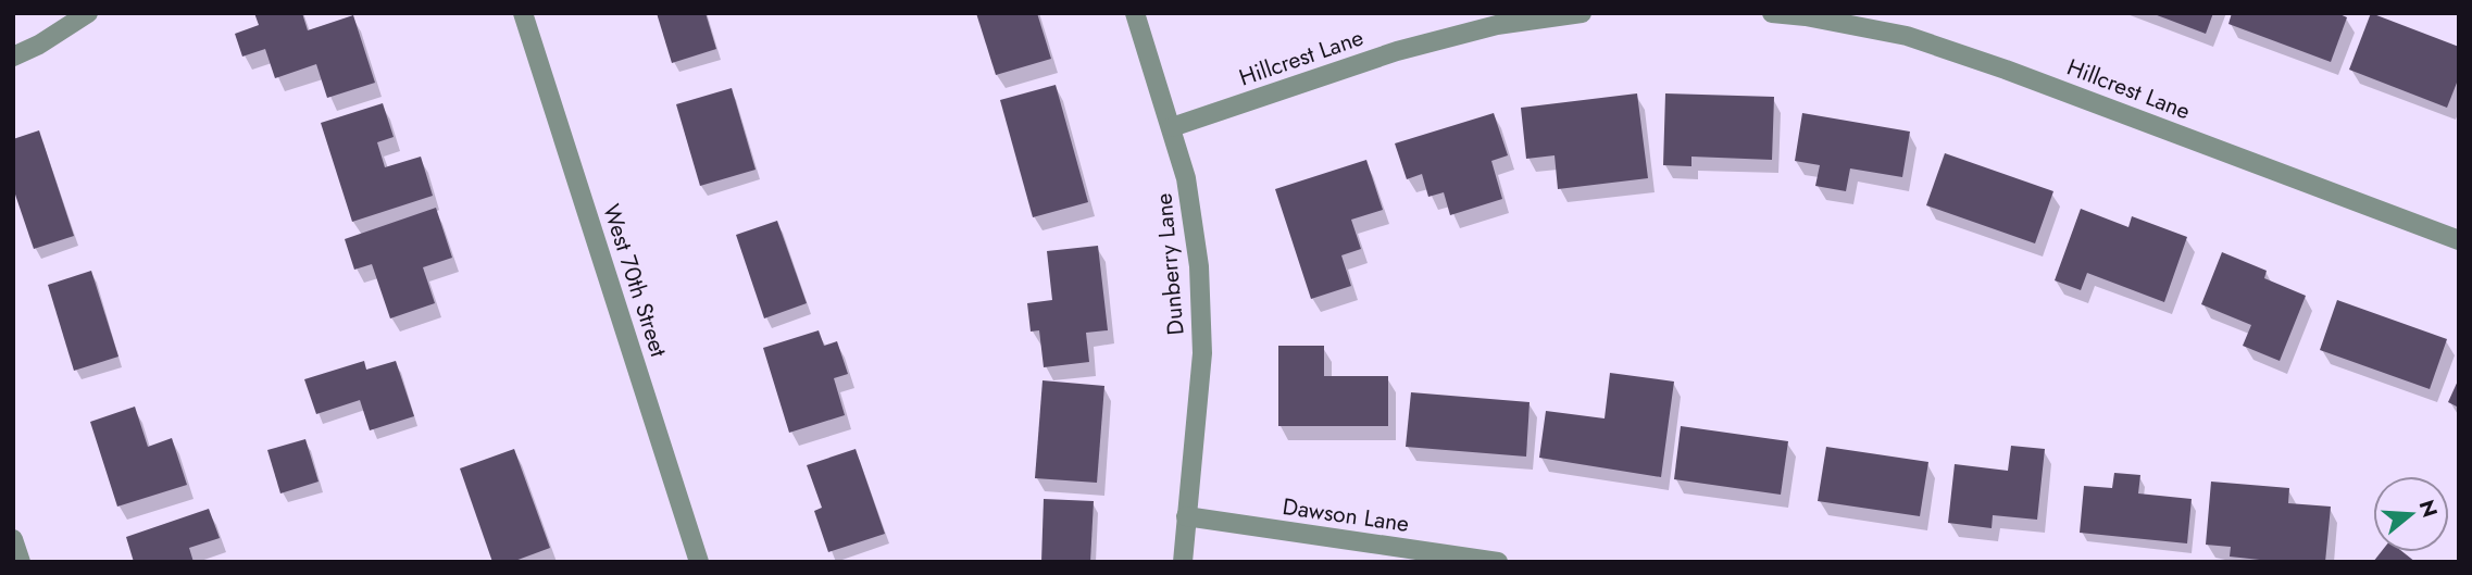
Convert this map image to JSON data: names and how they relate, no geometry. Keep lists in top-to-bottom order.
{
  "streets": {
    "street": [
      "Hillcrest Lane",
      "Dunberry Lane",
      "West 70th Street",
      "Dawson Lane"
    ]
  },
  "crossings": [
    ["Hillcrest Lane", "Dunberry Lane"],
    ["Dunberry Lane", "Dawson Lane"]
  ],
  "north": "right"
}
